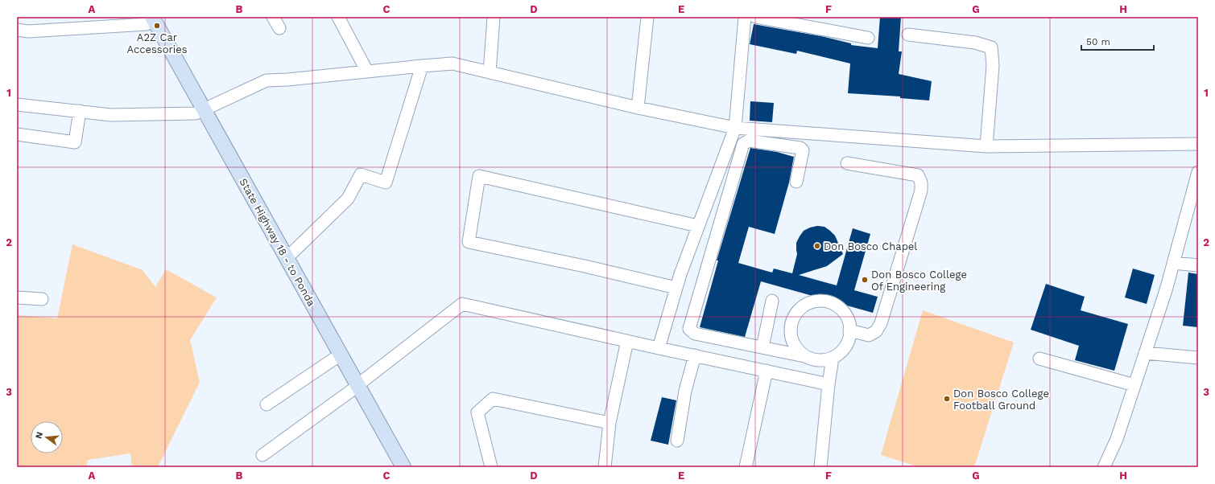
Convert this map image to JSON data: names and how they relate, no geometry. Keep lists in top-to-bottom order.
{
  "streets": {
    "main road": ["State Highway 18 - to Ponda"]
  },
  "places": [
    "A2Z Car Accessories",
    "Don Bosco Chapel",
    "Don Bosco College Of Engineering",
    "Don Bosco College Football Ground"
  ],
  "scale_bar": "50 m",
  "north": "left",
  "grid": {
    "columns": [
      "A",
      "B",
      "C",
      "D",
      "E",
      "F",
      "G",
      "H"
    ],
    "rows": ["1", "2", "3"]
  }
}
